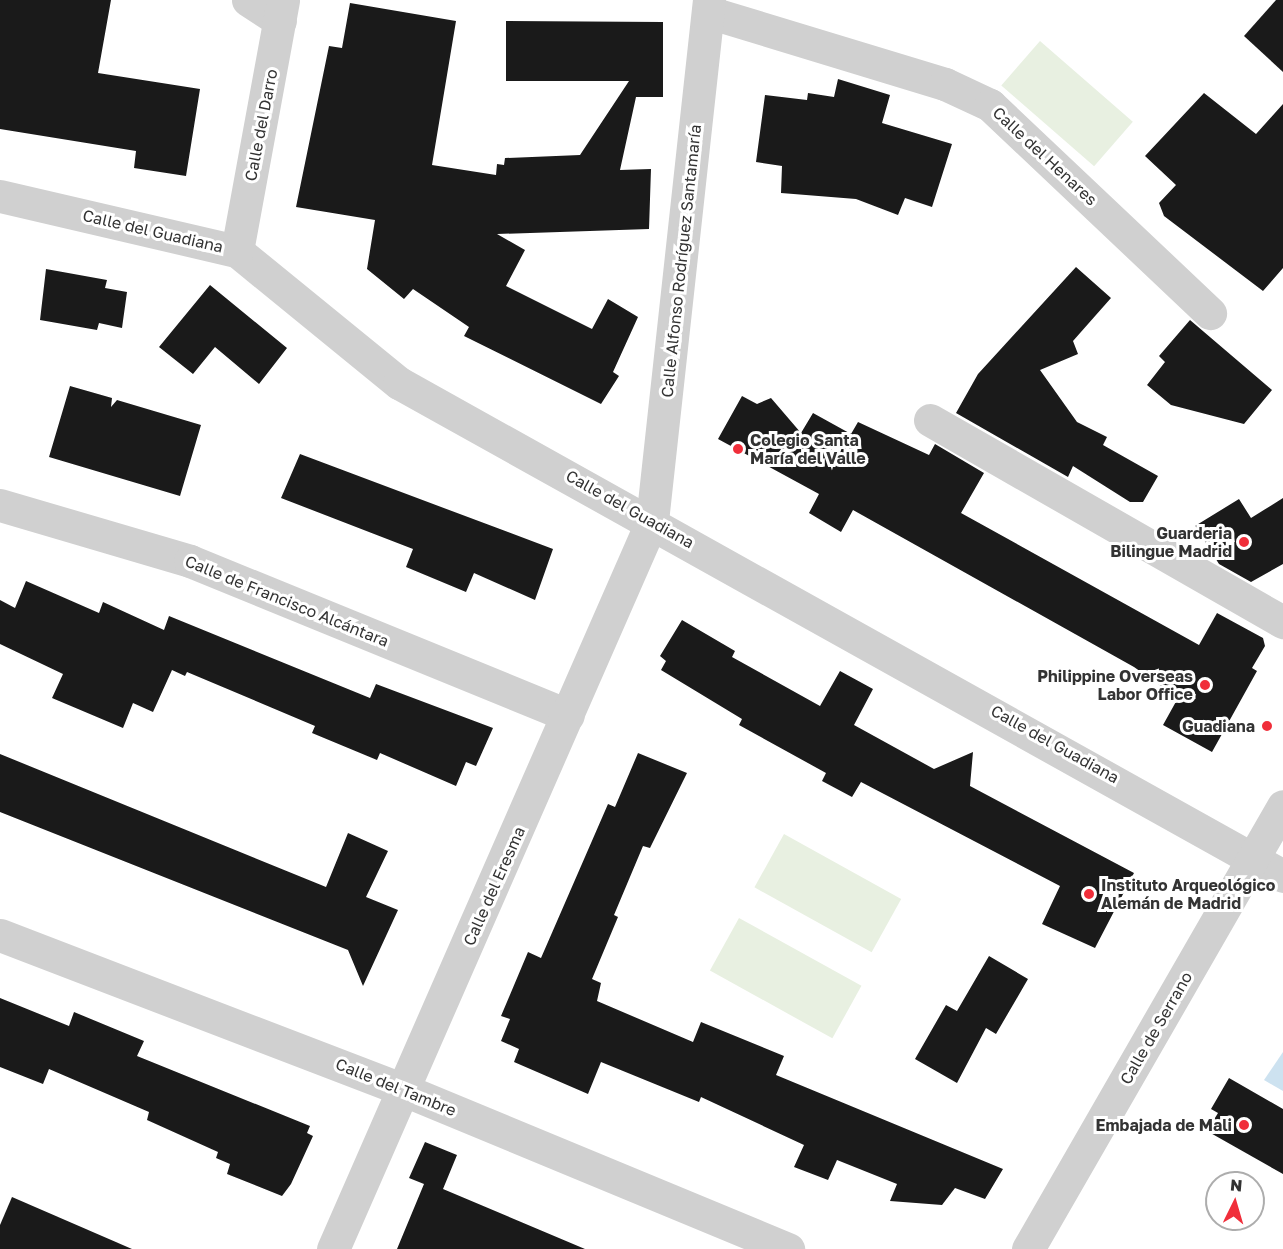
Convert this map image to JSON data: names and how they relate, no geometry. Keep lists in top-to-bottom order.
{
  "streets": {
    "street": [
      "Calle del Darro",
      "Calle del Henares",
      "Calle del Guadiana",
      "Calle Alfonso Rodríguez Santamaría",
      "Calle de Francisco Alcántara",
      "Calle del Eresma",
      "Calle de Serrano",
      "Calle del Tambre"
    ]
  },
  "crossings": [
    ["Calle del Darro", "Calle del Guadiana"],
    ["Calle del Henares", "Calle Alfonso Rodríguez Santamaría"],
    ["Calle del Guadiana", "Calle Alfonso Rodríguez Santamaría"],
    ["Calle del Guadiana", "Calle del Eresma"],
    ["Calle del Guadiana", "Calle de Serrano"],
    ["Calle Alfonso Rodríguez Santamaría", "Calle del Eresma"],
    ["Calle de Francisco Alcántara", "Calle del Eresma"],
    ["Calle del Eresma", "Calle del Tambre"]
  ],
  "places": [
    "Colegio Santa María del Valle",
    "Guarderia Bilingue Madrid",
    "Philippine Overseas Labor Office",
    "Guadiana",
    "Instituto Arqueológico Alemán de Madrid",
    "Embajada de Mali"
  ],
  "north": "top"
}
